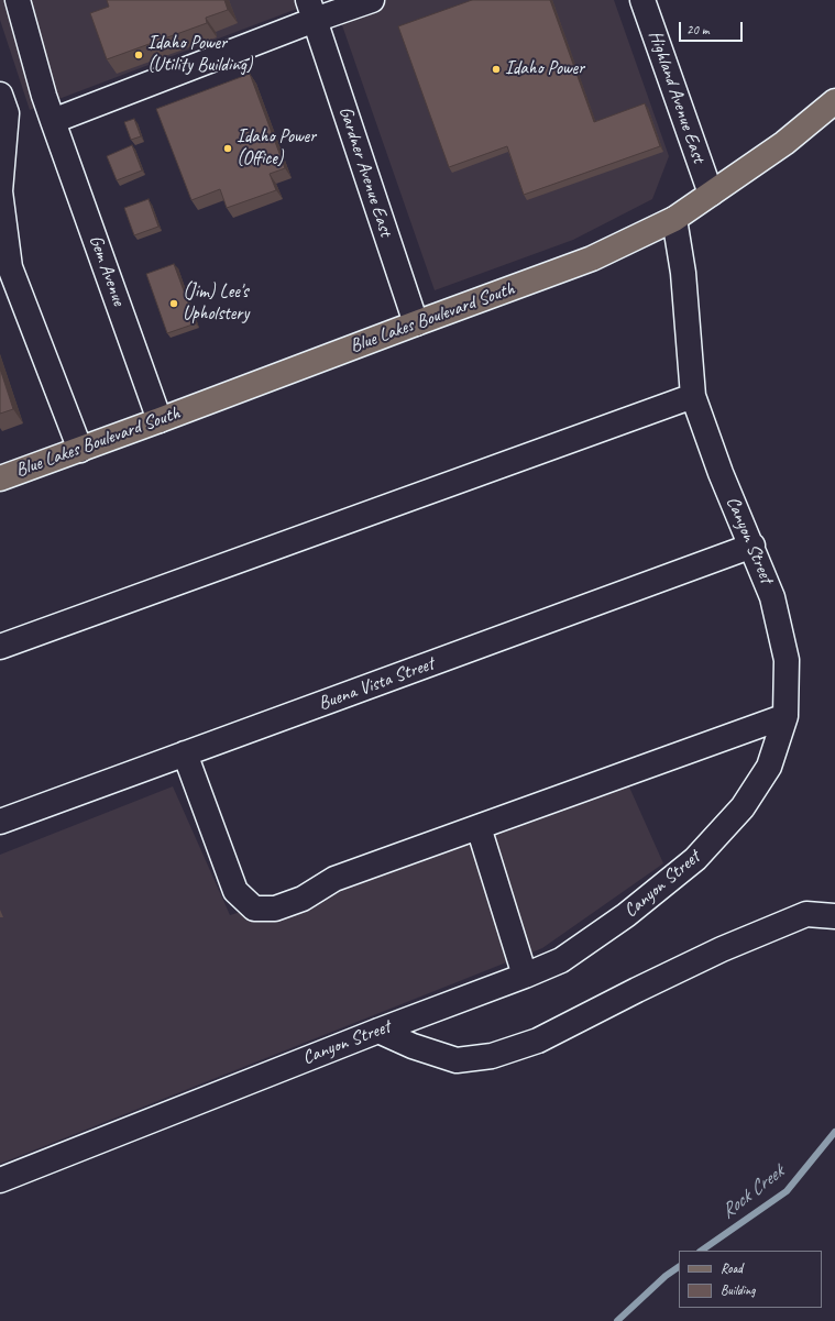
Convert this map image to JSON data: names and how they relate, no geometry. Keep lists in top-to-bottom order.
{
  "streets": {
    "main road": ["Blue Lakes Boulevard South"],
    "street": [
      "Highland Avenue East",
      "Gardner Avenue East",
      "Gem Avenue",
      "Canyon Street",
      "Buena Vista Street"
    ]
  },
  "crossings": [
    ["Highland Avenue East", "Blue Lakes Boulevard South"],
    ["Gardner Avenue East", "Blue Lakes Boulevard South"],
    ["Gem Avenue", "Blue Lakes Boulevard South"],
    ["Blue Lakes Boulevard South", "Canyon Street"],
    ["Canyon Street", "Buena Vista Street"]
  ],
  "water": ["Rock Creek"],
  "places": [
    "Idaho Power (Utility Building)",
    "Idaho Power",
    "Idaho Power (Office)",
    "(Jim) Lee's Upholstery"
  ],
  "legend": ["Road", "Building"],
  "scale_bar": "20 m"
}
